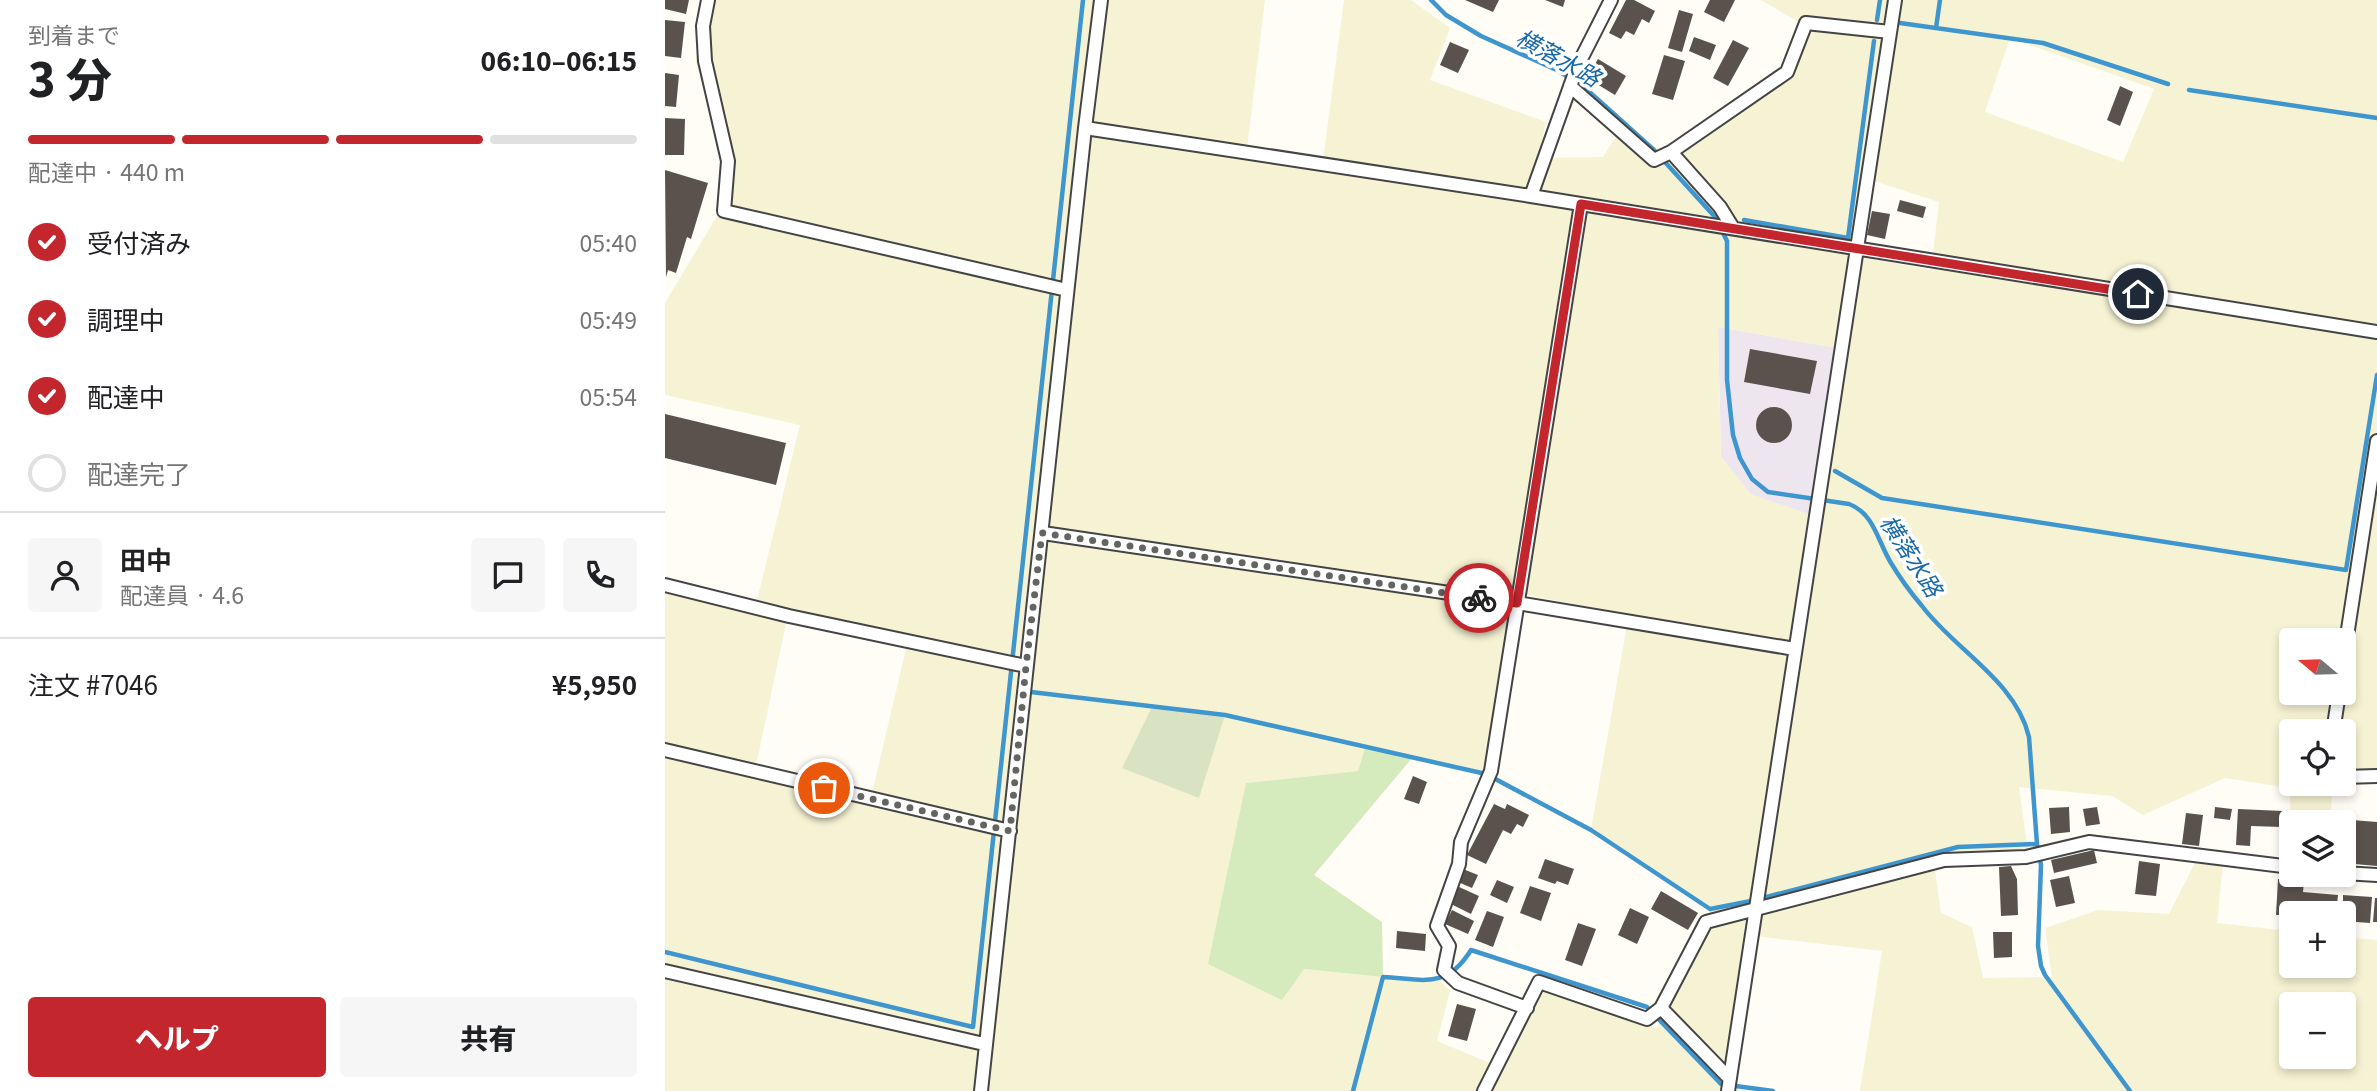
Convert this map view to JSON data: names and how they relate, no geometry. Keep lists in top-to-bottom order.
{
  "water": ["横落水路"],
  "north": "left",
  "page": {
    "heading": ["3 分", "到着まで", "06:10–06:15"],
    "panel": [
      "田中",
      "配達員 · 4.6",
      "注文 #7046",
      "¥5,950"
    ],
    "bar": "配達中 · 440 m",
    "list": [
      ["受付済み", "05:40"],
      ["調理中", "05:49"],
      ["配達中", "05:54"],
      "配達完了"
    ],
    "map_buttons": ["+", "−"],
    "buttons": ["ヘルプ", "共有"]
  }
}
